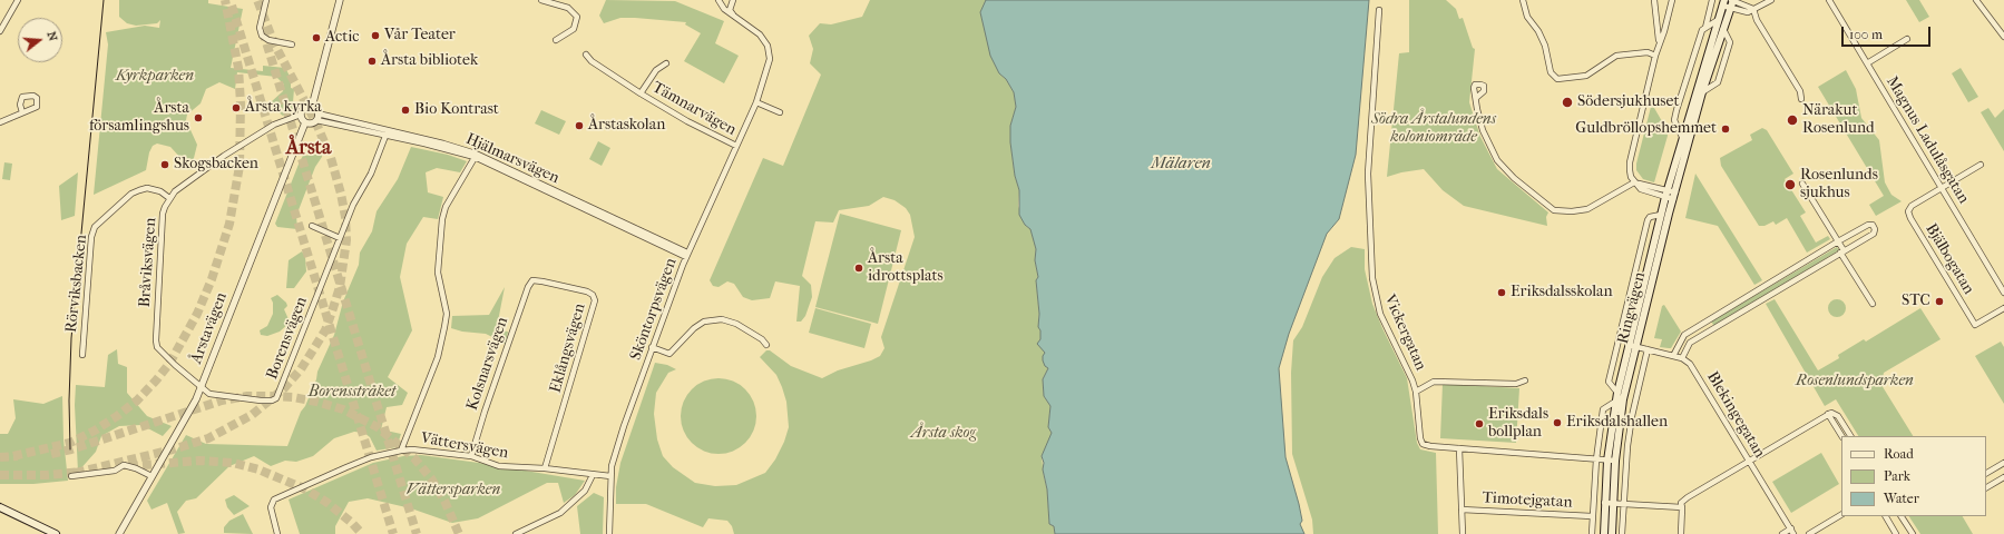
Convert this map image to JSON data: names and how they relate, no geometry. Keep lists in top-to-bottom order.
{
  "streets": {
    "main road": ["Ringvägen"],
    "street": [
      "Tämnarvägen",
      "Magnus Ladulåsgatan",
      "Hjälmarsvägen",
      "Bjälbogatan",
      "Bråviksvägen",
      "Rörviksbacken",
      "Sköntorpsvägen",
      "Årstavägen",
      "Vickergatan",
      "Borensvägen",
      "Eklångsvägen",
      "Kolsnarsvägen",
      "Blekingegatan",
      "Vättersvägen",
      "Timotejgatan"
    ]
  },
  "crossings": [
    ["Tämnarvägen", "Sköntorpsvägen"],
    ["Magnus Ladulåsgatan", "Bjälbogatan"],
    ["Hjälmarsvägen", "Bråviksvägen"],
    ["Hjälmarsvägen", "Sköntorpsvägen"],
    ["Hjälmarsvägen", "Årstavägen"],
    ["Hjälmarsvägen", "Borensvägen"],
    ["Bråviksvägen", "Rörviksbacken"],
    ["Bråviksvägen", "Årstavägen"],
    ["Bråviksvägen", "Borensvägen"],
    ["Ringvägen", "Vickergatan"],
    ["Ringvägen", "Timotejgatan"],
    ["Sköntorpsvägen", "Vättersvägen"],
    ["Årstavägen", "Borensvägen"],
    ["Eklångsvägen", "Kolsnarsvägen"],
    ["Eklångsvägen", "Vättersvägen"],
    ["Kolsnarsvägen", "Vättersvägen"]
  ],
  "districts": ["Årsta"],
  "water": ["Mälaren"],
  "parks": [
    "Kyrkparken",
    "Södra Årstalundens koloniområde",
    "Rosenlundsparken",
    "Borensstråket",
    "Årsta skog",
    "Vättersparken"
  ],
  "places": [
    "Vår Teater",
    "Actic",
    "Årsta bibliotek",
    "Södersjukhuset",
    "Årsta kyrka",
    "Bio Kontrast",
    "Årsta församlingshus",
    "Närakut Rosenlund",
    "Årstaskolan",
    "Guldbröllopshemmet",
    "Skogsbacken",
    "Rosenlunds sjukhus",
    "Årsta idrottsplats",
    "Eriksdalsskolan",
    "STC",
    "Eriksdalshallen",
    "Eriksdals bollplan"
  ],
  "legend": ["Road", "Park", "Water"],
  "scale_bar": "100 m",
  "north": "right"
}
